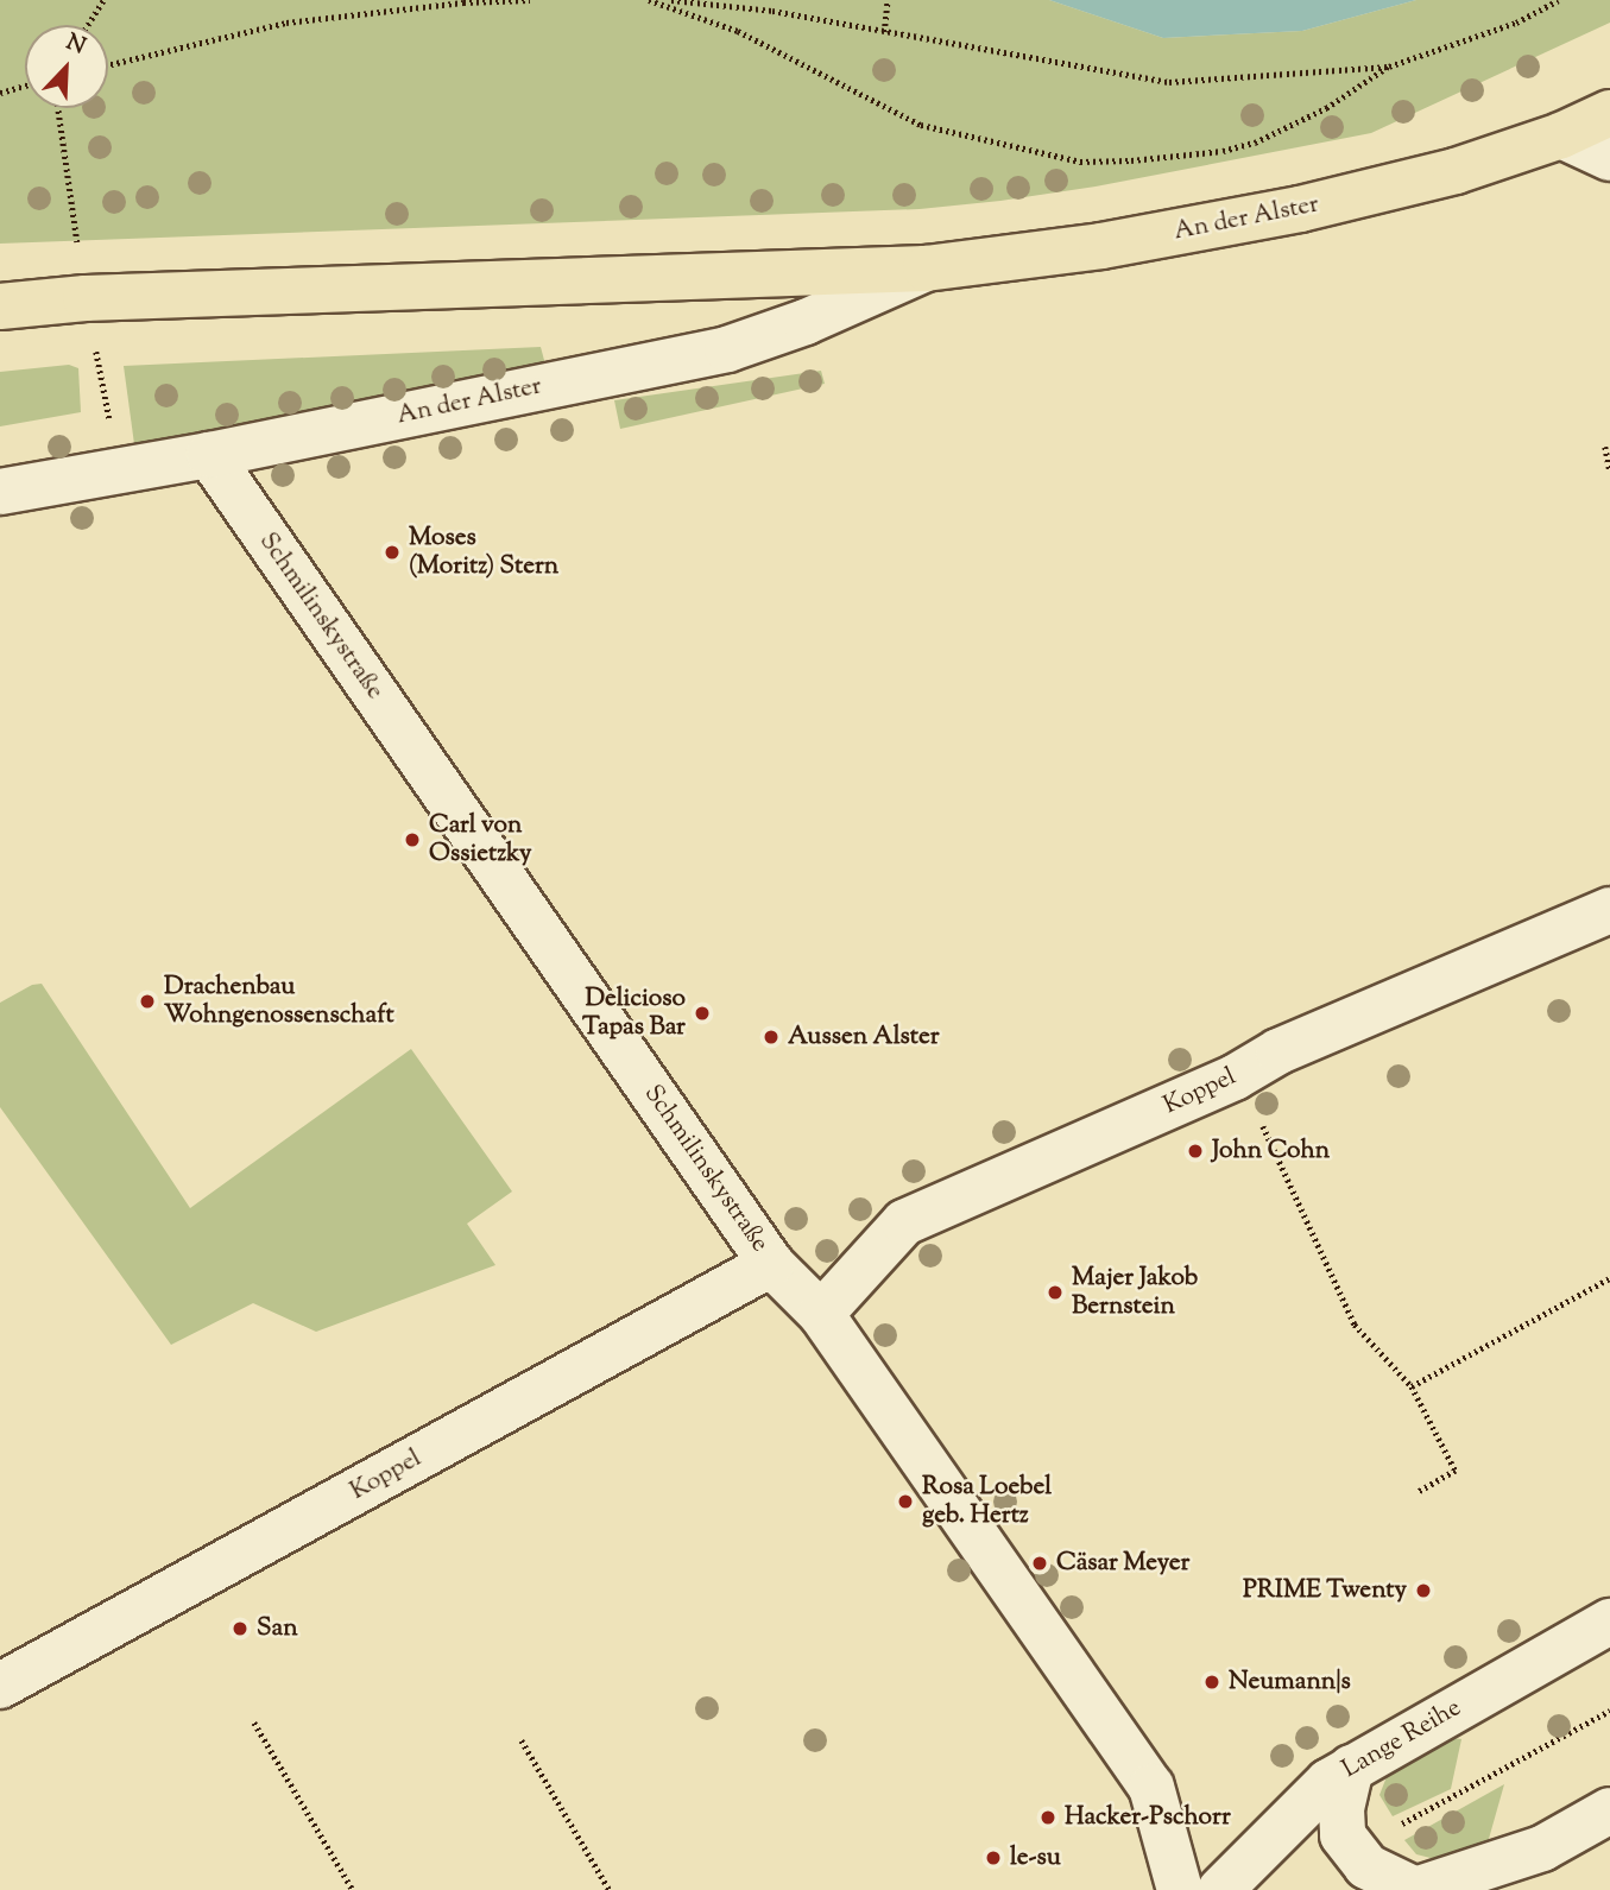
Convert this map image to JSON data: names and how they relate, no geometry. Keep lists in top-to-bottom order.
{
  "streets": {
    "main road": ["An der Alster"],
    "street": ["Schmilinskystraße", "Koppel", "Lange Reihe"]
  },
  "crossings": [
    ["An der Alster", "Schmilinskystraße"],
    ["Schmilinskystraße", "Koppel"]
  ],
  "places": [
    "Moses (Moritz) Stern",
    "Carl von Ossietzky",
    "Drachenbau Wohngenossenschaft",
    "Delicioso Tapas Bar",
    "Aussen Alster",
    "John Cohn",
    "Majer Jakob Bernstein",
    "Rosa Loebel geb. Hertz",
    "Cäsar Meyer",
    "PRIME Twenty",
    "San",
    "Neumann|s",
    "Hacker-Pschorr",
    "le-su"
  ],
  "north": "top right"
}
